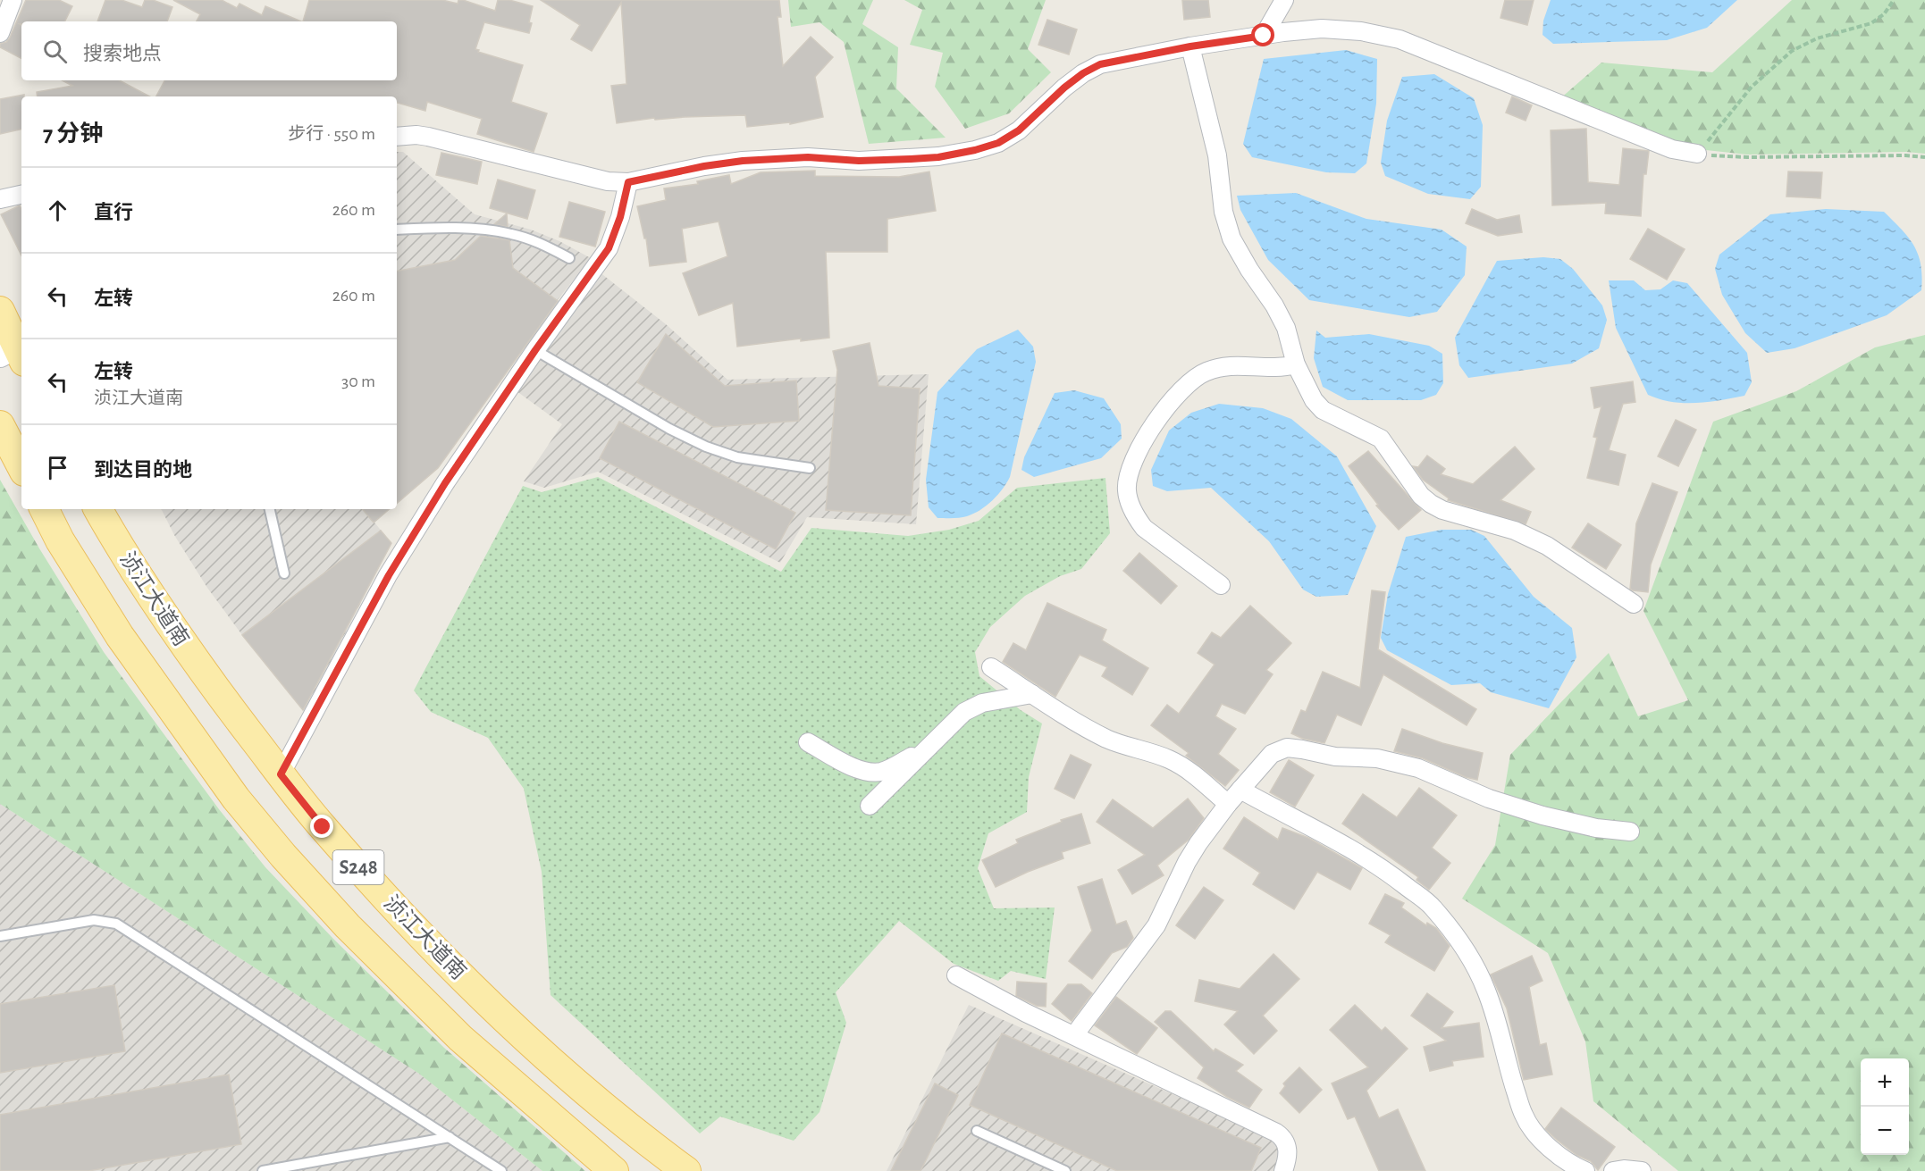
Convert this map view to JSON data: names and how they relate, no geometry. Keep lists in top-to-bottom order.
{
  "streets": {
    "main road": ["浈江大道南", "S248"]
  },
  "page": {
    "search": "搜索地点",
    "heading": ["7 分钟", "步行 · 550 m"],
    "list": [
      ["直行", "260 m"],
      ["左转", "260 m"],
      ["左转", "浈江大道南", "30 m"],
      "到达目的地"
    ],
    "map_buttons": ["+", "−"]
  }
}
